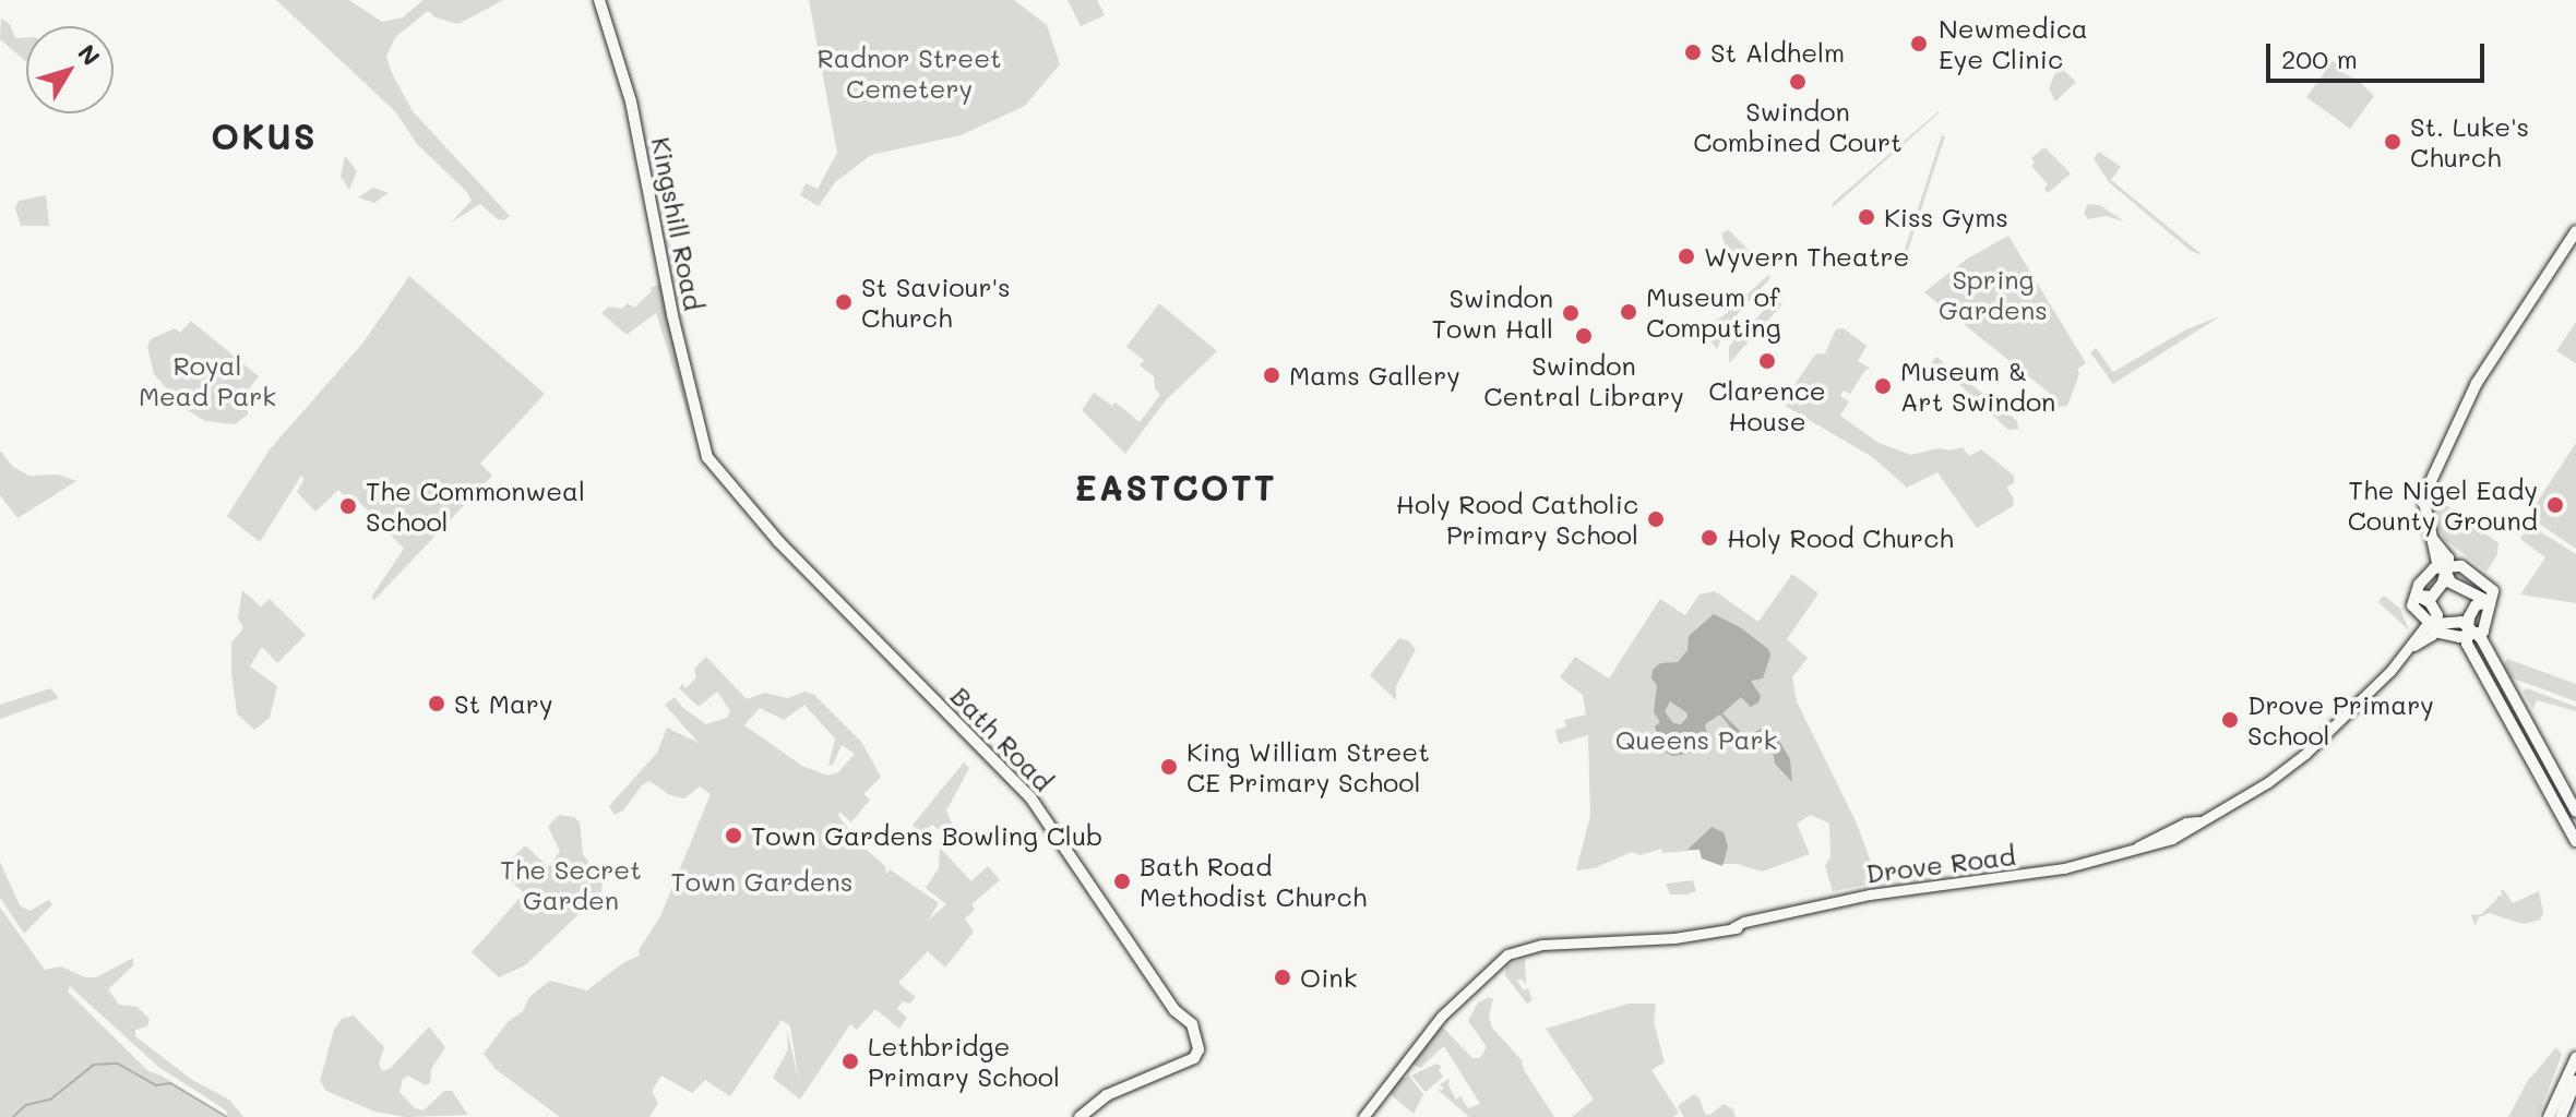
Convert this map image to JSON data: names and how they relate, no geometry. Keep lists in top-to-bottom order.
{
  "streets": {
    "main road": ["Kingshill Road", "Bath Road", "Drove Road"]
  },
  "crossings": [
    ["Kingshill Road", "Bath Road"]
  ],
  "districts": ["OKUS", "EASTCOTT"],
  "parks": [
    "Radnor Street Cemetery",
    "Spring Gardens",
    "Royal Mead Park",
    "Queens Park",
    "The Secret Garden",
    "Town Gardens"
  ],
  "places": [
    "Newmedica Eye Clinic",
    "St Aldhelm",
    "Swindon Combined Court",
    "St. Luke's Church",
    "Kiss Gyms",
    "Wyvern Theatre",
    "St Saviour's Church",
    "Museum of Computing",
    "Swindon Town Hall",
    "Swindon Central Library",
    "Clarence House",
    "Mams Gallery",
    "Museum & Art Swindon",
    "The Nigel Eady County Ground",
    "The Commonweal School",
    "Holy Rood Catholic Primary School",
    "Holy Rood Church",
    "St Mary",
    "Drove Primary School",
    "King William Street CE Primary School",
    "Town Gardens Bowling Club",
    "Bath Road Methodist Church",
    "Oink",
    "Lethbridge Primary School"
  ],
  "scale_bar": "200 m",
  "north": "top right"
}
